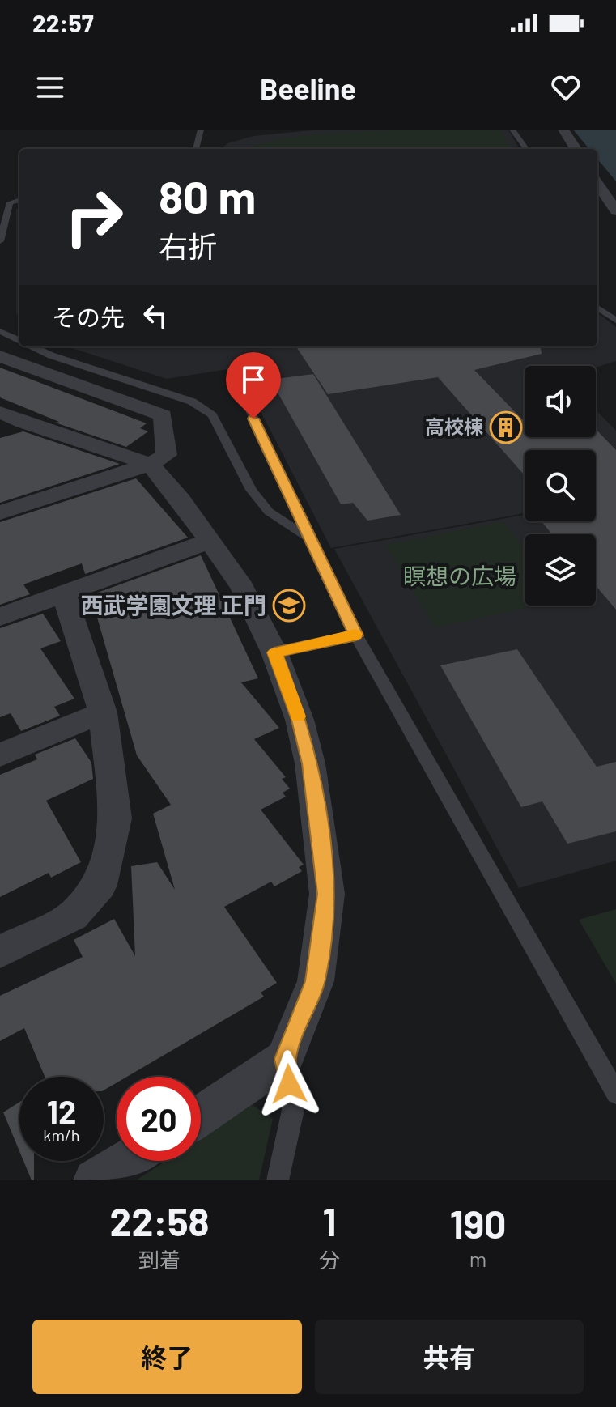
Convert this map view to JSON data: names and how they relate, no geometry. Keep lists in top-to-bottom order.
{
  "parks": ["瞑想の広場"],
  "places": {
    "building": ["高校棟"],
    "school or university": ["西武学園文理 正門"]
  },
  "page": {
    "status": "22:57",
    "header": "Beeline",
    "turn": ["80 m", "右折"],
    "then": "その先",
    "speed": "12 km/h",
    "limit": "20",
    "eta": [
      "22:58",
      "到着",
      "1",
      "分",
      "190",
      "m"
    ],
    "buttons": ["終了", "共有"]
  }
}
